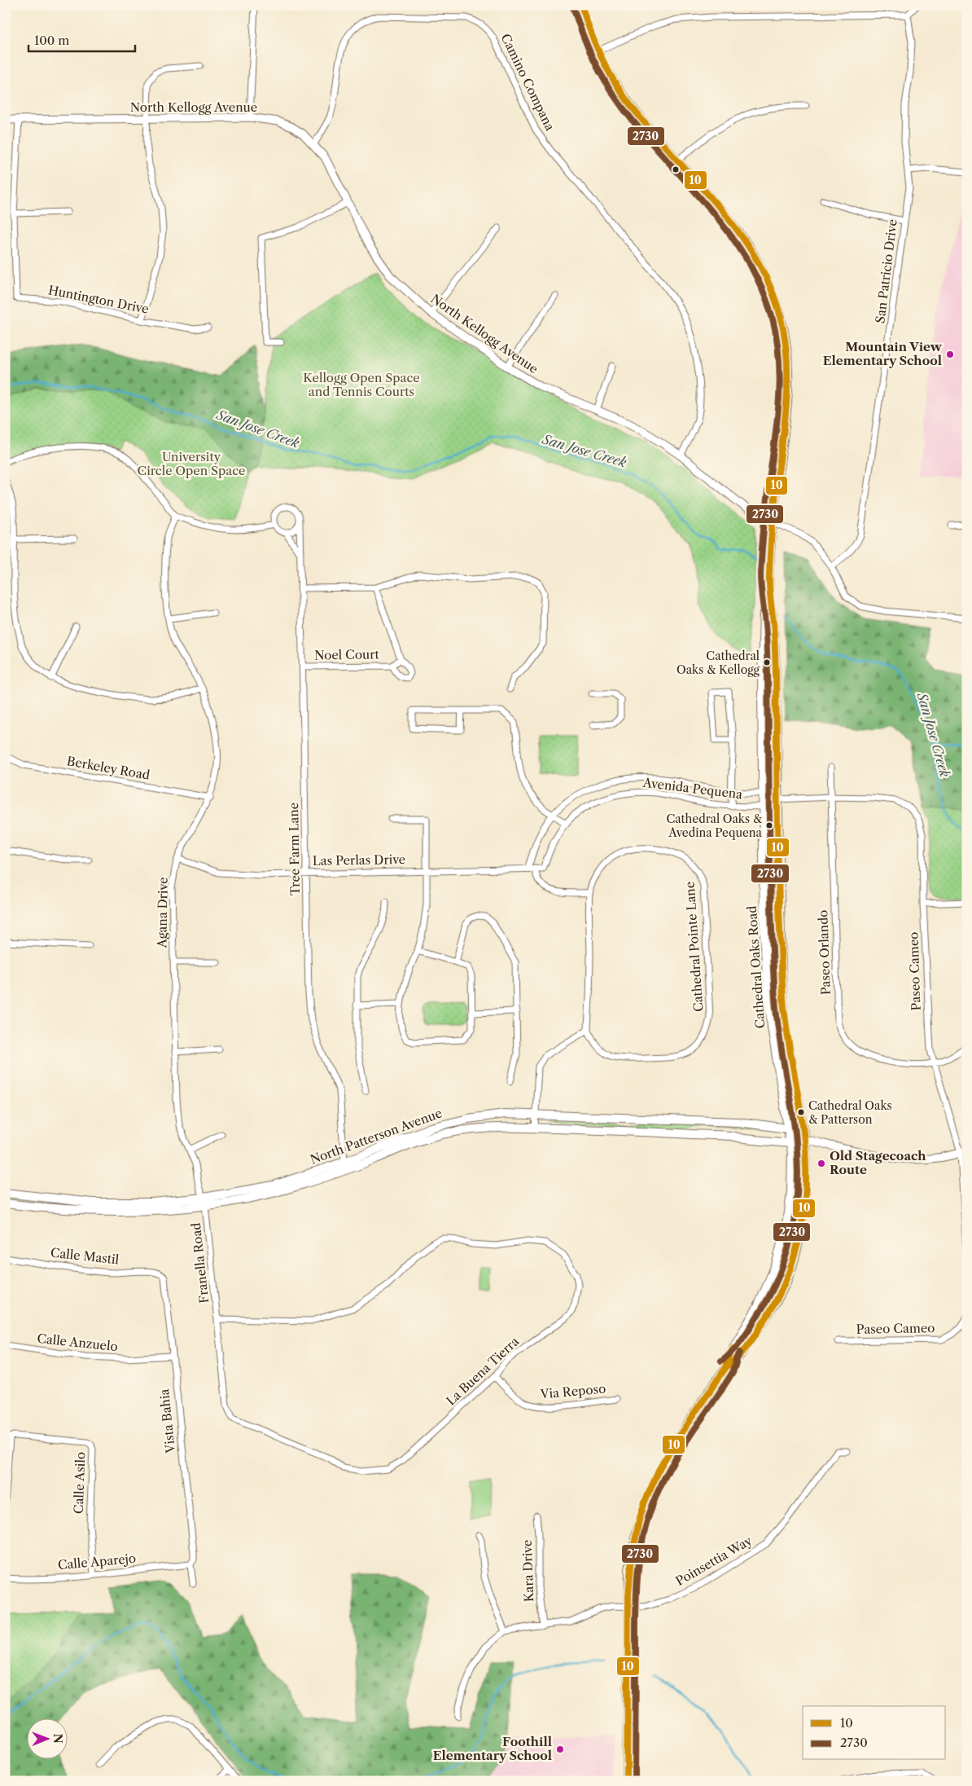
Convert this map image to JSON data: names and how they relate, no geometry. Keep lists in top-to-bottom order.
{
  "streets": {
    "main road": ["Cathedral Oaks Road", "North Patterson Avenue"],
    "street": [
      "Camino Compana",
      "North Kellogg Avenue",
      "San Patricio Drive",
      "Huntington Drive",
      "Noel Court",
      "Berkeley Road",
      "Avenida Pequena",
      "Tree Farm Lane",
      "Las Perlas Drive",
      "Agana Drive",
      "Cathedral Pointe Lane",
      "Paseo Orlando",
      "Paseo Cameo",
      "Calle Mastil",
      "Franella Road",
      "Calle Anzuelo",
      "La Buena Tierra",
      "Via Reposo",
      "Vista Bahia",
      "Calle Asilo",
      "Poinsettia Way",
      "Calle Aparejo",
      "Kara Drive"
    ]
  },
  "crossings": [
    ["Camino Compana", "North Kellogg Avenue"],
    ["North Kellogg Avenue", "San Patricio Drive"],
    ["North Kellogg Avenue", "Huntington Drive"],
    ["North Kellogg Avenue", "Cathedral Oaks Road"],
    ["Noel Court", "Tree Farm Lane"],
    ["Berkeley Road", "Agana Drive"],
    ["Avenida Pequena", "Las Perlas Drive"],
    ["Avenida Pequena", "Cathedral Oaks Road"],
    ["Avenida Pequena", "Paseo Cameo"],
    ["Tree Farm Lane", "Las Perlas Drive"],
    ["Tree Farm Lane", "North Patterson Avenue"],
    ["Las Perlas Drive", "Agana Drive"],
    ["Agana Drive", "North Patterson Avenue"],
    ["Agana Drive", "Franella Road"],
    ["Paseo Orlando", "Paseo Cameo"],
    ["Cathedral Oaks Road", "Paseo Cameo"],
    ["Cathedral Oaks Road", "North Patterson Avenue"],
    ["Cathedral Oaks Road", "Poinsettia Way"],
    ["Paseo Cameo", "North Patterson Avenue"],
    ["North Patterson Avenue", "Franella Road"],
    ["Calle Mastil", "Vista Bahia"],
    ["Franella Road", "La Buena Tierra"],
    ["Calle Anzuelo", "Vista Bahia"],
    ["La Buena Tierra", "Via Reposo"],
    ["Vista Bahia", "Calle Aparejo"],
    ["Calle Asilo", "Calle Aparejo"],
    ["Poinsettia Way", "Kara Drive"]
  ],
  "water": ["San Jose Creek"],
  "parks": ["Kellogg Open Space and Tennis Courts", "University Circle Open Space"],
  "places": [
    "Mountain View Elementary School",
    "Cathedral Oaks & Kellogg",
    "Cathedral Oaks & Avedina Pequena",
    "Cathedral Oaks & Patterson",
    "Old Stagecoach Route",
    "Foothill Elementary School"
  ],
  "lines": ["transit line 10", "transit line 2730"],
  "legend": ["10", "2730"],
  "scale_bar": "100 m",
  "north": "right"
}
